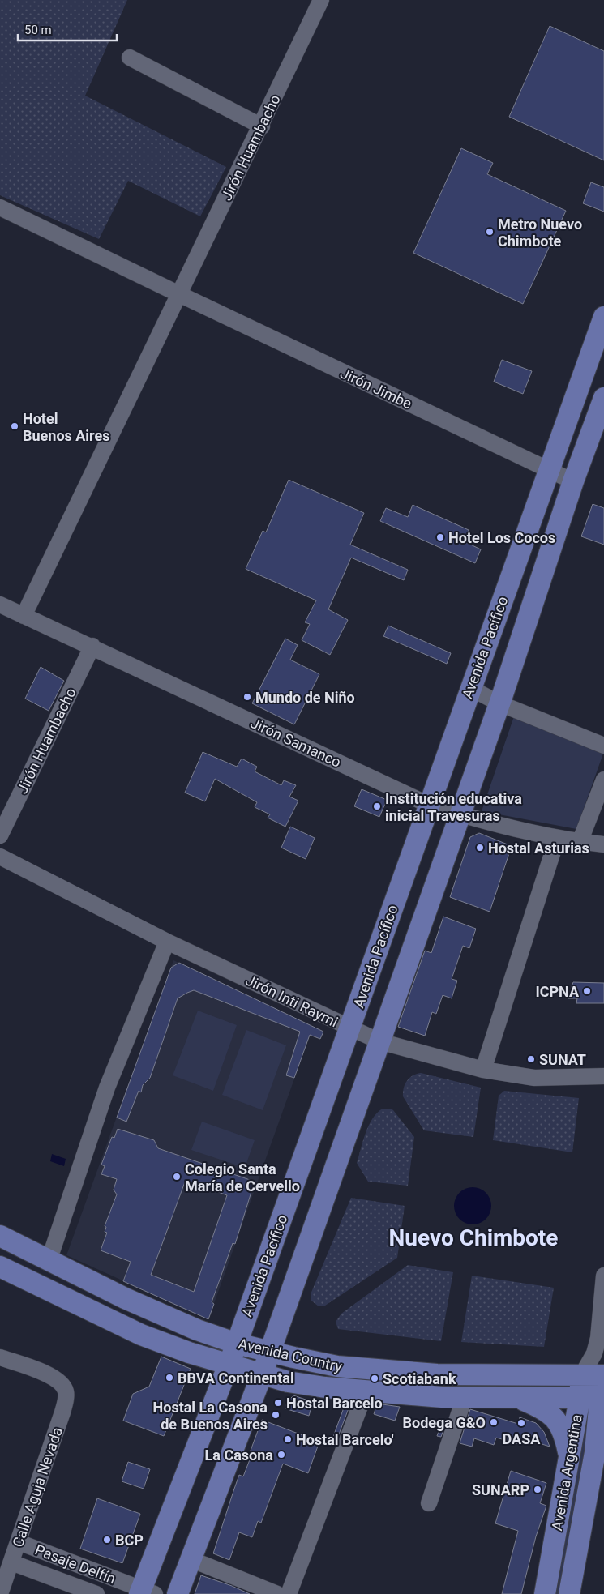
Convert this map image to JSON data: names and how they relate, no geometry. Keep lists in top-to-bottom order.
{
  "streets": {
    "main road": ["Avenida Pacífico", "Avenida Country", "Avenida Argentina"],
    "street": [
      "Jirón Huambacho",
      "Jirón Jimbe",
      "Jirón Samanco",
      "Jirón Inti Raymi",
      "Calle Aguja Nevada",
      "Pasaje Delfín"
    ]
  },
  "crossings": [
    ["Jirón Huambacho", "Jirón Jimbe"],
    ["Jirón Huambacho", "Jirón Samanco"],
    ["Jirón Jimbe", "Avenida Pacífico"],
    ["Avenida Pacífico", "Jirón Samanco"],
    ["Avenida Pacífico", "Jirón Inti Raymi"],
    ["Avenida Pacífico", "Avenida Country"],
    ["Avenida Pacífico", "Pasaje Delfín"],
    ["Avenida Country", "Avenida Argentina"],
    ["Calle Aguja Nevada", "Pasaje Delfín"]
  ],
  "districts": ["Nuevo Chimbote"],
  "places": [
    "Metro Nuevo Chimbote",
    "Hotel Buenos Aires",
    "Hotel Los Cocos",
    "Mundo de Niño",
    "Institución educativa inicial Travesuras",
    "Hostal Asturias",
    "ICPNA",
    "SUNAT",
    "Colegio Santa María de Cervello",
    "BBVA Continental",
    "Scotiabank",
    "Hostal Barcelo",
    "Hostal La Casona de Buenos Aires",
    "Bodega G&O",
    "DASA",
    "Hostal Barcelo'",
    "La Casona",
    "SUNARP",
    "BCP"
  ],
  "scale_bar": "50 m"
}
